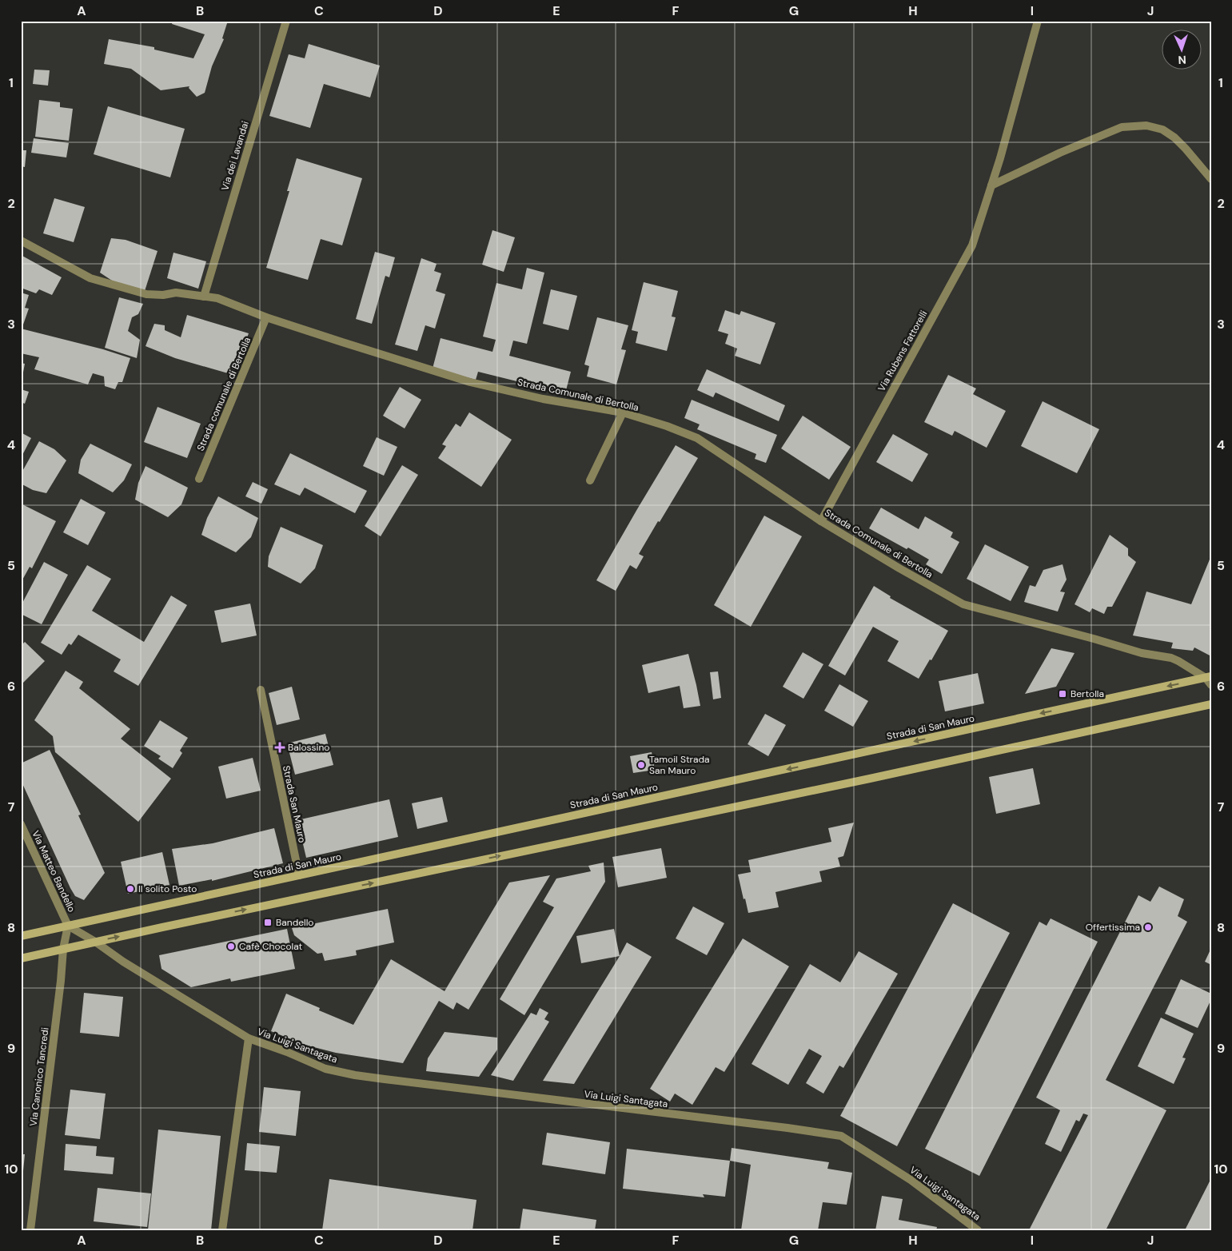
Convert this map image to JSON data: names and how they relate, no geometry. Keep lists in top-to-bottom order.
{
  "streets": {
    "main road": ["Strada di San Mauro"],
    "street": [
      "Via dei Lavandai",
      "Via Rubens Fattorelli",
      "Strada comunale di Bertolla",
      "Strada Comunale di Bertolla",
      "Strada San Mauro",
      "Via Matteo Bandello",
      "Via Luigi Santagata",
      "Via Canonico Tancredi"
    ]
  },
  "crossings": [
    ["Via dei Lavandai", "Strada Comunale di Bertolla"],
    ["Via Rubens Fattorelli", "Strada Comunale di Bertolla"],
    ["Strada comunale di Bertolla", "Strada Comunale di Bertolla"],
    ["Strada Comunale di Bertolla", "Strada di San Mauro"],
    ["Strada di San Mauro", "Strada San Mauro"],
    ["Strada di San Mauro", "Via Matteo Bandello"],
    ["Strada di San Mauro", "Via Luigi Santagata"],
    ["Strada di San Mauro", "Via Canonico Tancredi"],
    ["Via Matteo Bandello", "Via Luigi Santagata"],
    ["Via Matteo Bandello", "Via Canonico Tancredi"],
    ["Via Luigi Santagata", "Via Canonico Tancredi"]
  ],
  "places": {
    "transit": ["Bertolla", "Bandello"],
    "health": ["Balossino"],
    "other": [
      "Tamoil Strada San Mauro",
      "Il solito Posto",
      "Offertissima",
      "Cafè Chocolat"
    ]
  },
  "north": "bottom",
  "grid": {
    "columns": [
      "A",
      "B",
      "C",
      "D",
      "E",
      "F",
      "G",
      "H",
      "I",
      "J"
    ],
    "rows": [
      "1",
      "2",
      "3",
      "4",
      "5",
      "6",
      "7",
      "8",
      "9",
      "10"
    ]
  }
}
